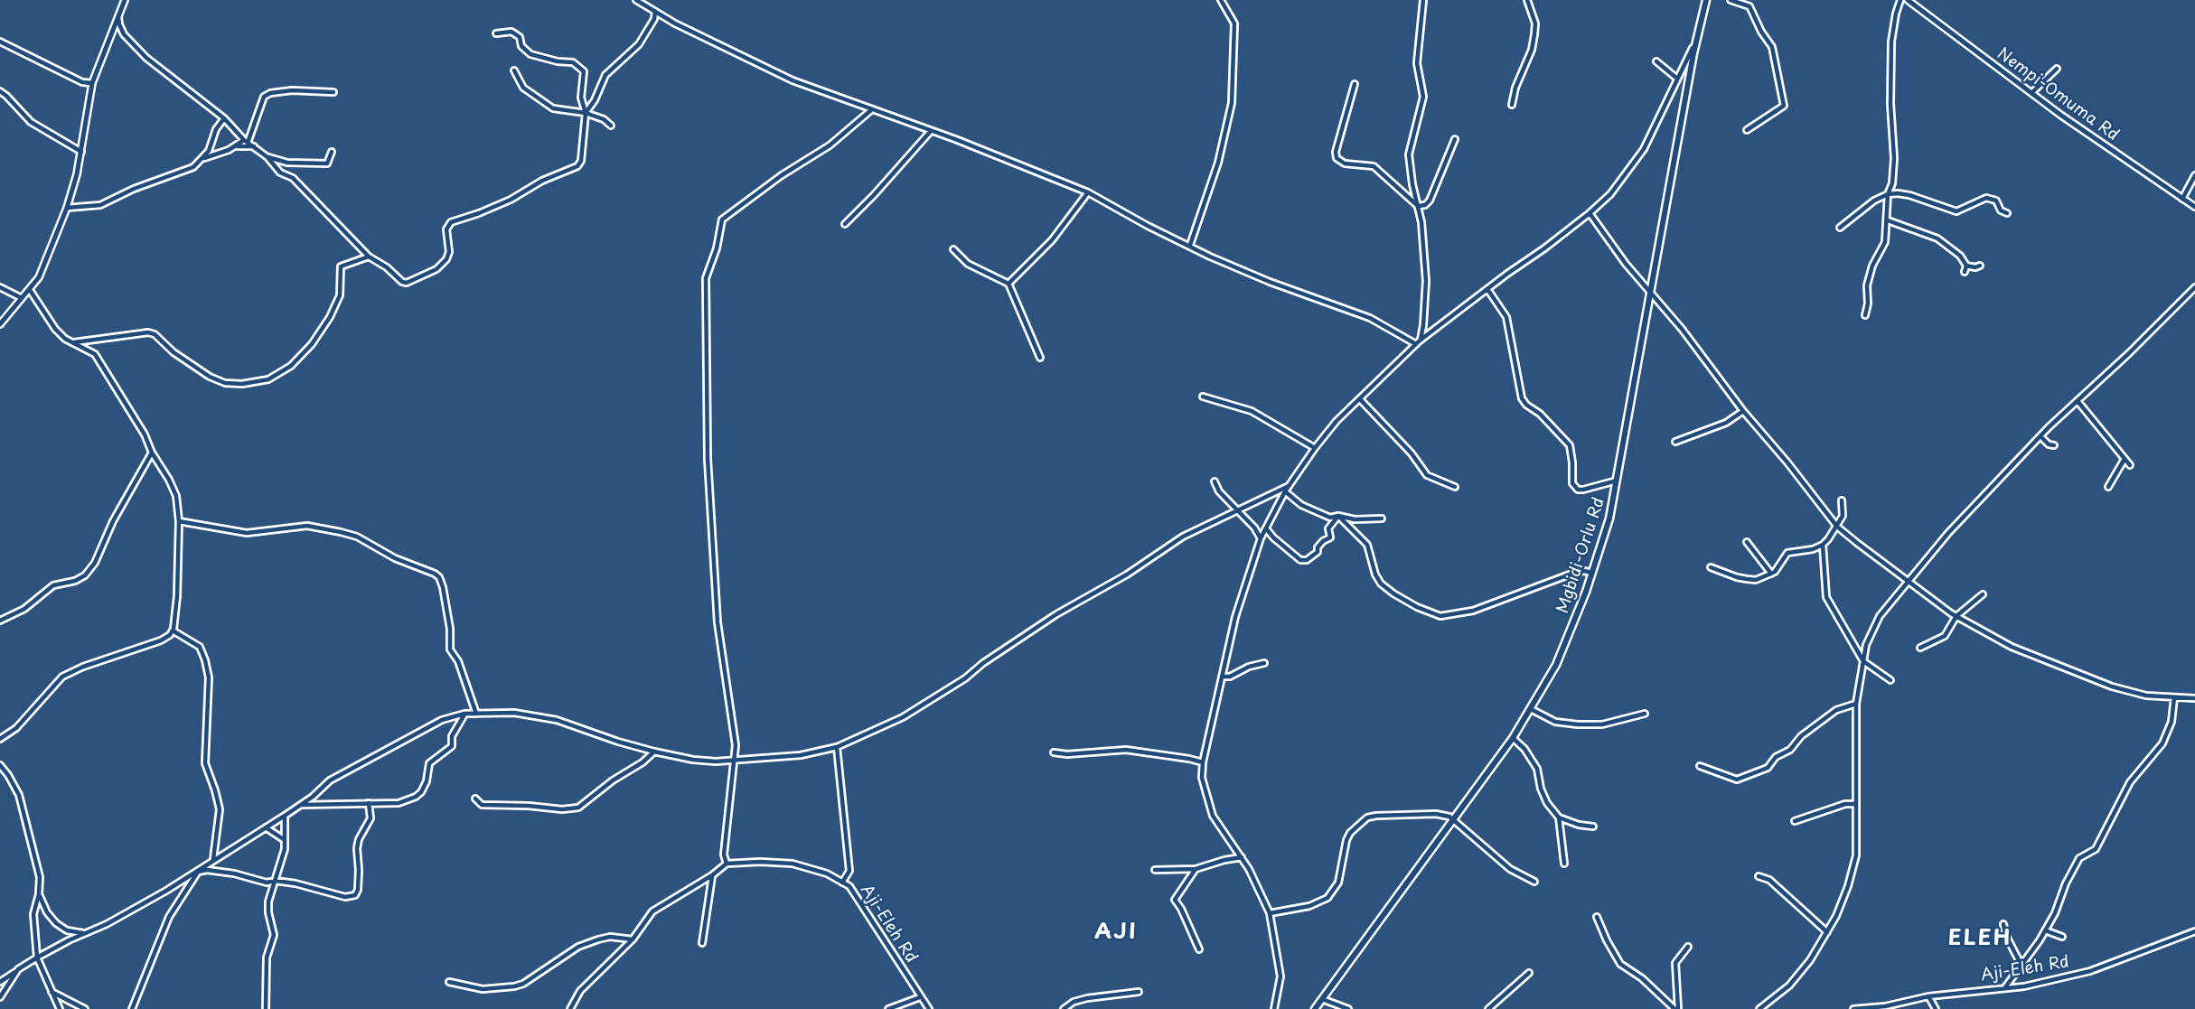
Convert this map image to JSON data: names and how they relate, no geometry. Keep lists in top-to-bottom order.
{
  "streets": {
    "main road": ["Mgbidi-Orlu Rd"],
    "street": ["Nempi-Omuma Rd", "Aji-Eleh Rd"]
  },
  "districts": ["AJI", "ELEH"]
}
